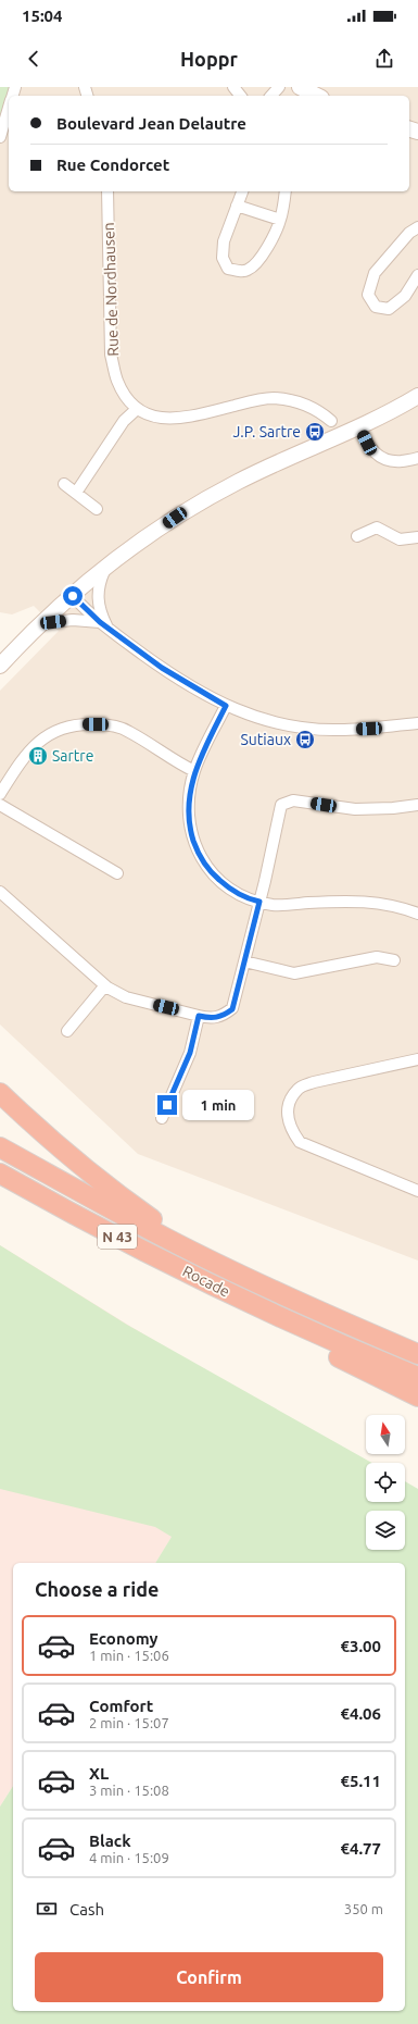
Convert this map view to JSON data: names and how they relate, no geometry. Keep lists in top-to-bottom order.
{
  "streets": {
    "highway": ["N 43", "Rocade"],
    "street": ["Rue de Nordhausen"]
  },
  "places": {
    "bus stop": ["J.P. Sartre", "Sutiaux"],
    "building": ["Sartre"]
  },
  "north": "top",
  "page": {
    "status": "15:04",
    "header": "Hoppr",
    "banner": ["Boulevard Jean Delautre", "Rue Condorcet"],
    "bubble": "1 min",
    "heading": "Choose a ride",
    "list": [
      {
        "name": "Economy",
        "note": "1 min · 15:06",
        "value": "€3.00"
      },
      {
        "name": "Comfort",
        "note": "2 min · 15:07",
        "value": "€4.06"
      },
      {
        "name": "XL",
        "note": "3 min · 15:08",
        "value": "€5.11"
      },
      {
        "name": "Black",
        "note": "4 min · 15:09",
        "value": "€4.77"
      }
    ],
    "pay": ["Cash", "350 m"],
    "buttons": "Confirm"
  }
}
